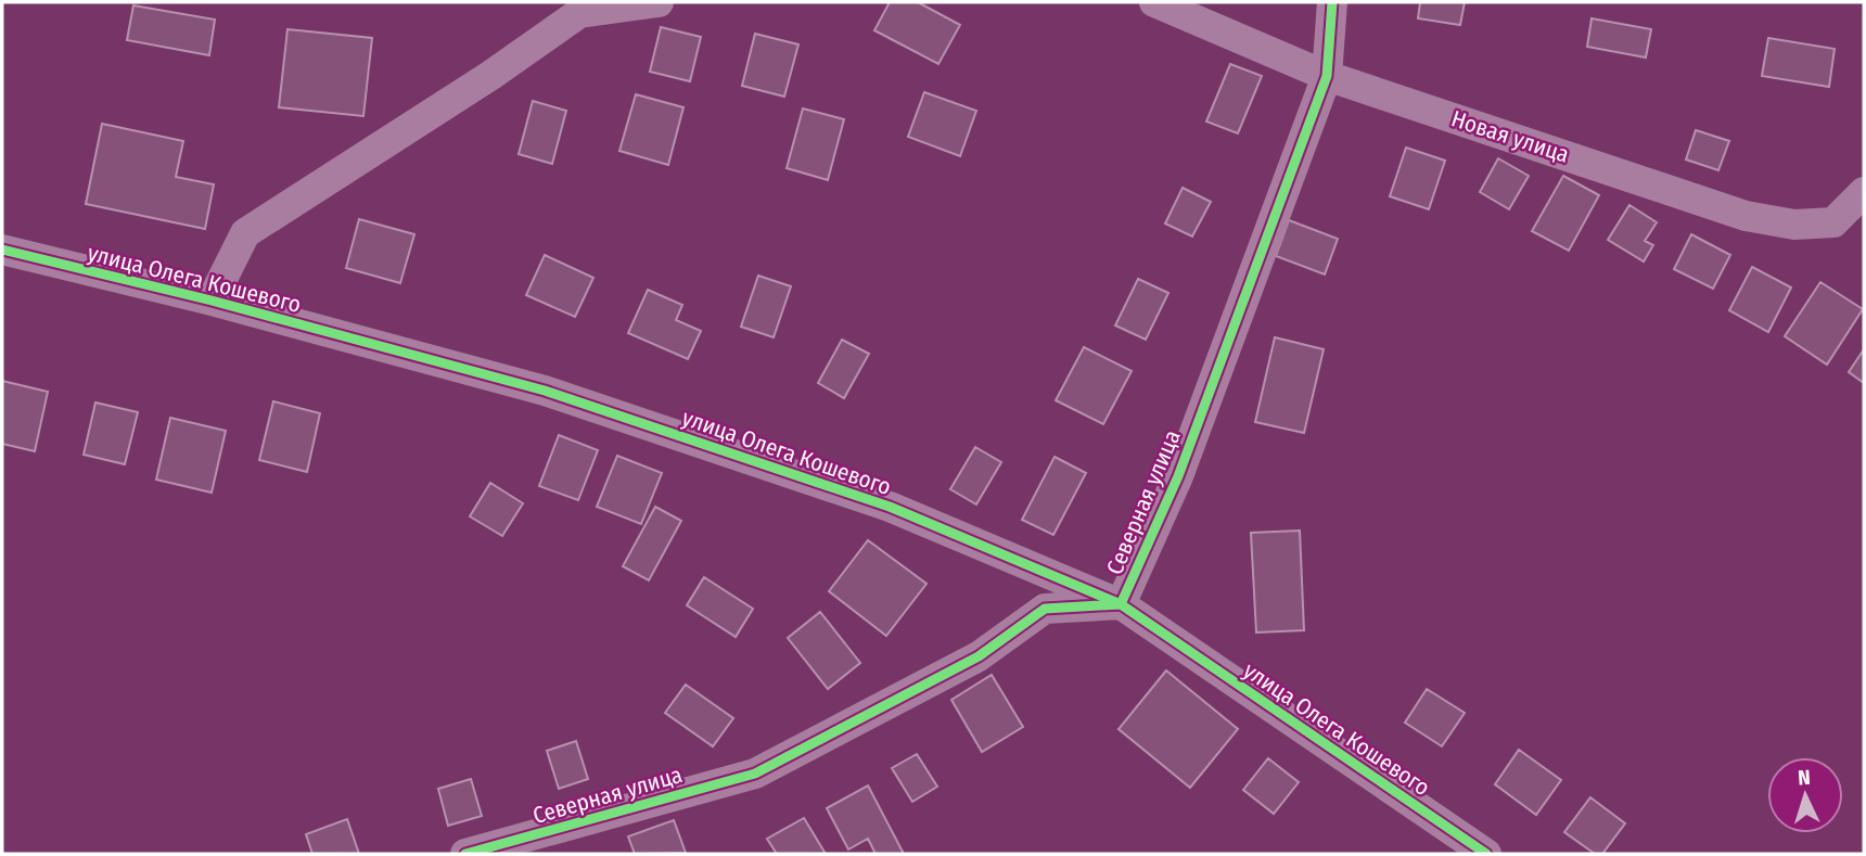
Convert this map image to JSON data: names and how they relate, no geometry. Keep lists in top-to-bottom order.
{
  "streets": {
    "street": ["Новая улица", "улица Олега Кошевого", "Северная улица"]
  },
  "crossings": [
    ["Новая улица", "Северная улица"],
    ["улица Олега Кошевого", "Северная улица"]
  ],
  "north": "top"
}
